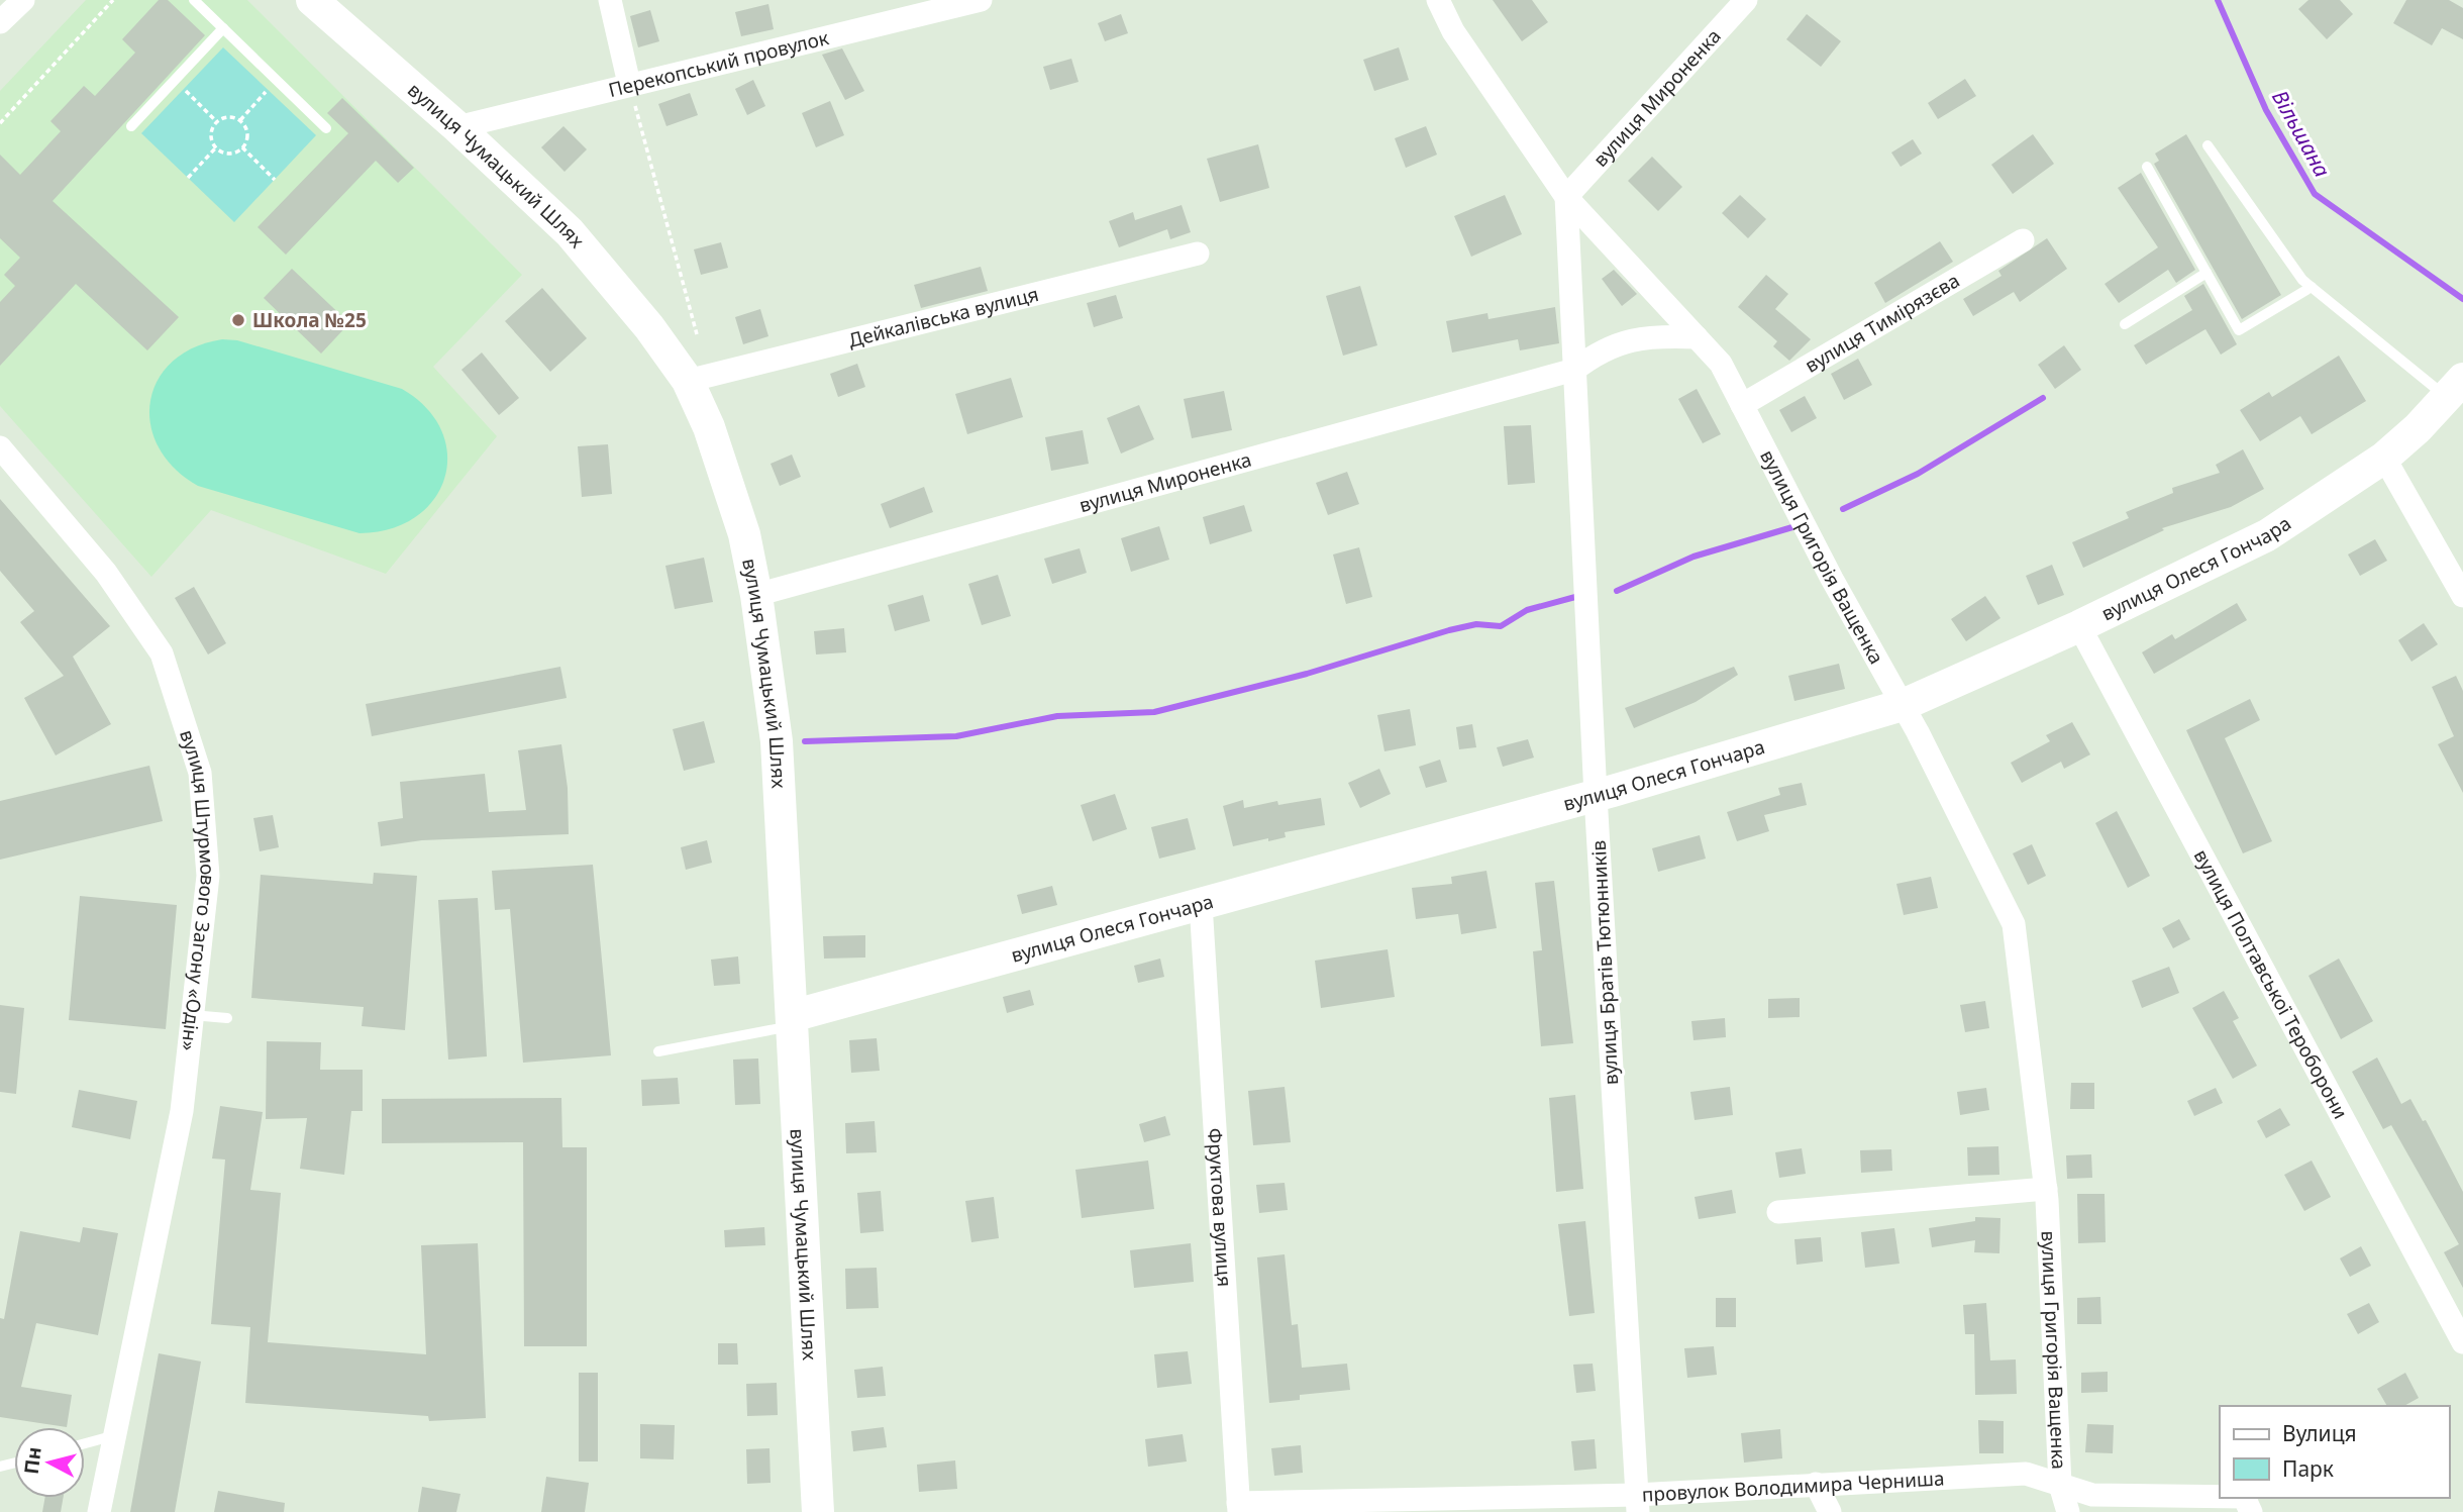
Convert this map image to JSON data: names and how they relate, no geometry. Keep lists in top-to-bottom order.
{
  "streets": {
    "main road": ["вулиця Чумацький Шлях", "вулиця Олеся Гончара"],
    "street": [
      "Перекопський провулок",
      "вулиця Мироненка",
      "Дейкалівська вулиця",
      "вулиця Тимірязєва",
      "вулиця Григорія Ващенка",
      "вулиця Штурмового Загону «Одін»",
      "вулиця Братів Тютюнників",
      "вулиця Полтавської Тероборони",
      "Фруктова вулиця",
      "провулок Володимира Черниша"
    ]
  },
  "crossings": [
    ["Перекопський провулок", "вулиця Чумацький Шлях"],
    ["вулиця Мироненка", "вулиця Чумацький Шлях"],
    ["вулиця Мироненка", "вулиця Григорія Ващенка"],
    ["вулиця Мироненка", "вулиця Братів Тютюнників"],
    ["вулиця Чумацький Шлях", "Дейкалівська вулиця"],
    ["вулиця Чумацький Шлях", "вулиця Олеся Гончара"],
    ["вулиця Тимірязєва", "вулиця Григорія Ващенка"],
    ["вулиця Григорія Ващенка", "вулиця Олеся Гончара"],
    ["вулиця Григорія Ващенка", "вулиця Братів Тютюнників"],
    ["вулиця Григорія Ващенка", "провулок Володимира Черниша"],
    ["вулиця Олеся Гончара", "вулиця Братів Тютюнників"],
    ["вулиця Олеся Гончара", "вулиця Полтавської Тероборони"],
    ["вулиця Олеся Гончара", "Фруктова вулиця"],
    ["вулиця Братів Тютюнників", "провулок Володимира Черниша"],
    ["Фруктова вулиця", "провулок Володимира Черниша"]
  ],
  "water": ["Вільшана"],
  "places": ["Школа №25"],
  "legend": ["Вулиця", "Парк"],
  "north": "left"
}
